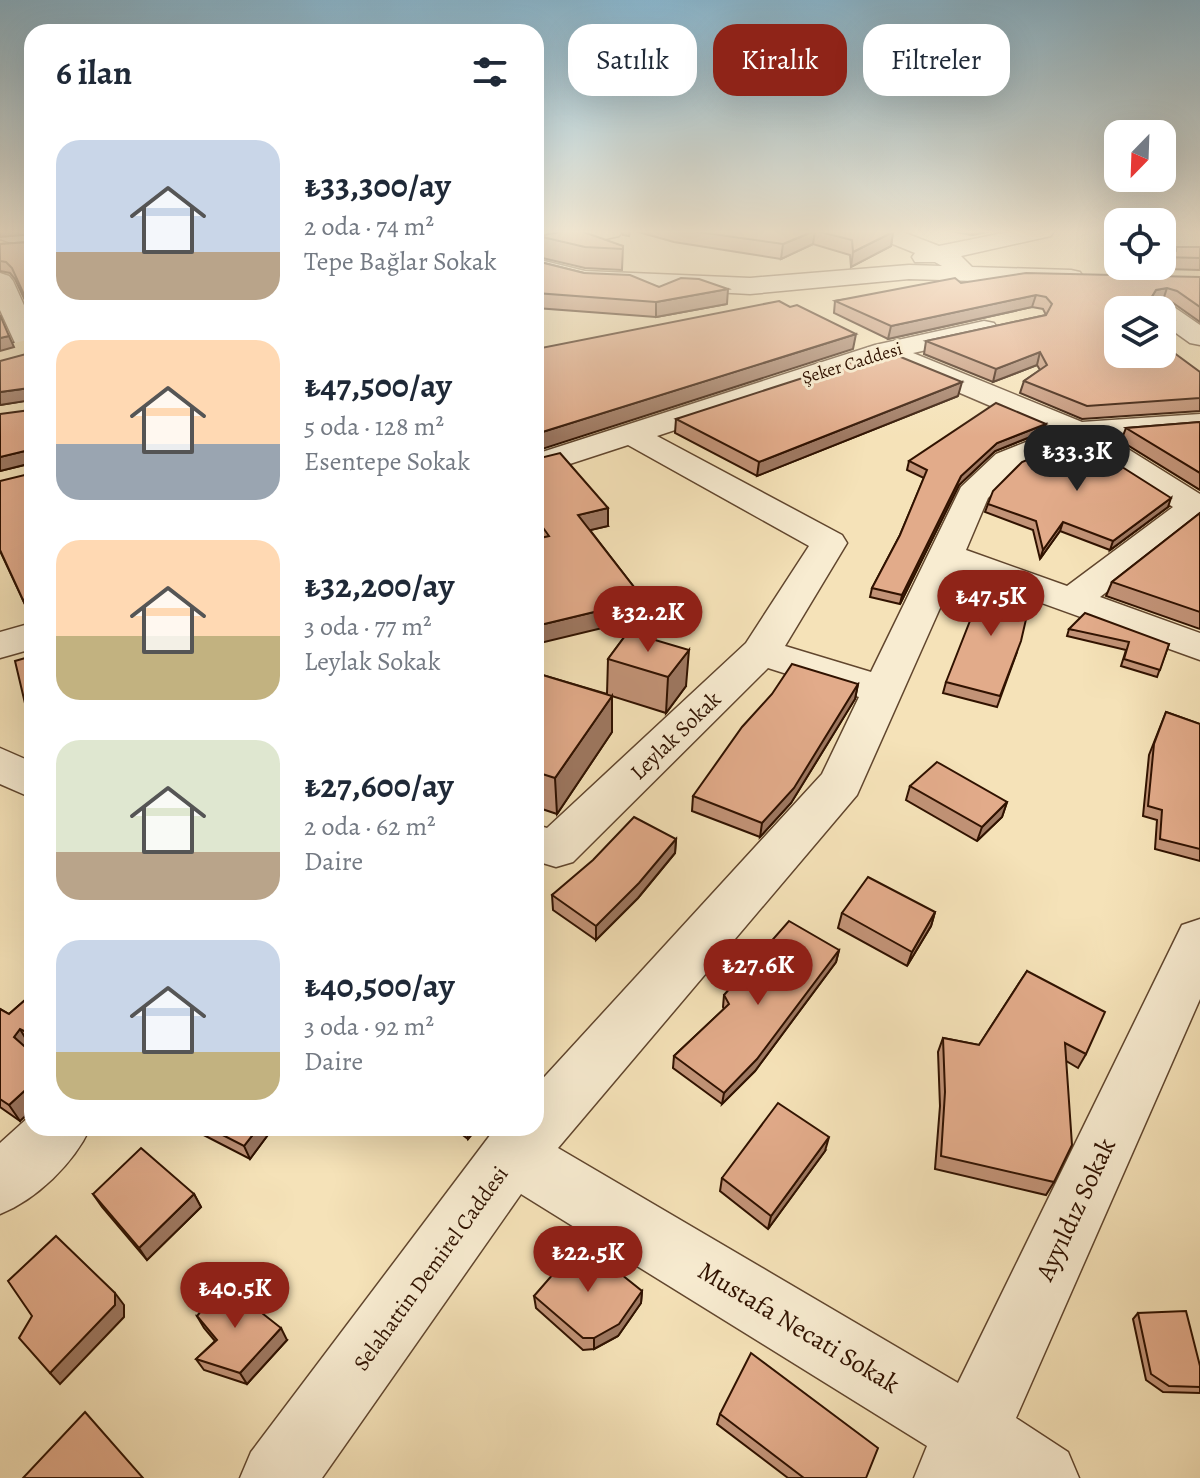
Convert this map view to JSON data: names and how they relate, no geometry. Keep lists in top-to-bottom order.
{
  "streets": {
    "street": [
      "Şeker Caddesi",
      "Leylak Sokak",
      "Ayyıldız Sokak",
      "Selahattin Demirel Caddesi",
      "Mustafa Necati Sokak"
    ]
  },
  "crossings": [
    ["Şeker Caddesi", "Leylak Sokak"],
    ["Ayyıldız Sokak", "Mustafa Necati Sokak"],
    ["Selahattin Demirel Caddesi", "Mustafa Necati Sokak"]
  ],
  "north": "bottom left",
  "page": {
    "chip": ["Satılık", "Kiralık", "Filtreler"],
    "heading": "6 ilan",
    "list": [
      {
        "name": "₺33,300/ay",
        "note": "2 oda · 74 m² · Tepe Bağlar Sokak"
      },
      {
        "name": "₺47,500/ay",
        "note": "5 oda · 128 m² · Esentepe Sokak"
      },
      {
        "name": "₺32,200/ay",
        "note": "3 oda · 77 m² · Leylak Sokak"
      },
      {
        "name": "₺27,600/ay",
        "note": "2 oda · 62 m² · Daire"
      },
      {
        "name": "₺40,500/ay",
        "note": "3 oda · 92 m² · Daire"
      }
    ],
    "price": [
      "₺33.3K",
      "₺47.5K",
      "₺32.2K",
      "₺27.6K",
      "₺22.5K",
      "₺40.5K"
    ]
  }
}
